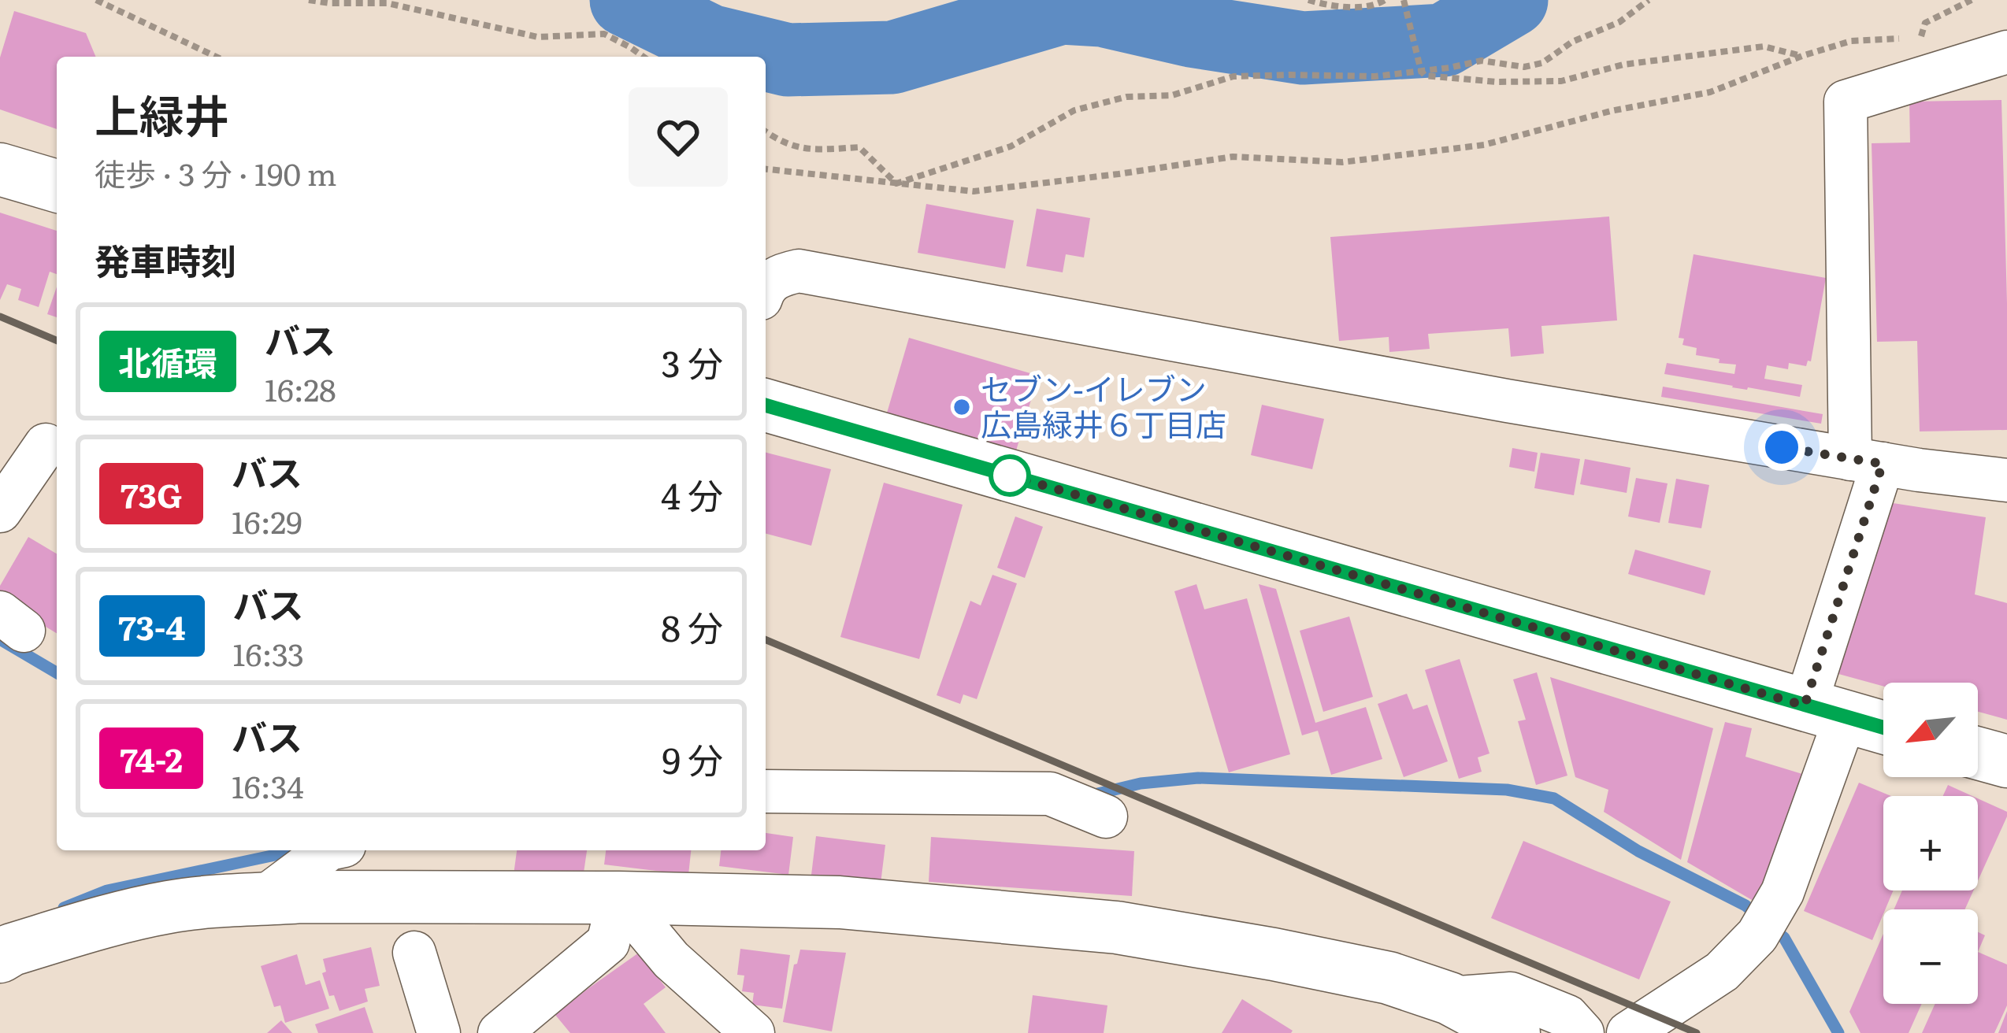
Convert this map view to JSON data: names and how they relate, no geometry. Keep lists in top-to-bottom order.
{
  "places": ["セブン‐イレブン 広島緑井６丁目店"],
  "lines": ["bus line 北循環"],
  "north": "bottom left",
  "page": {
    "heading": [
      ["上緑井", "徒歩 · 3 分 · 190 m"],
      "発車時刻"
    ],
    "list": [
      {
        "mark": "北循環",
        "name": "バス",
        "note": "16:28",
        "value": "3 分"
      },
      {
        "mark": "73G",
        "name": "バス",
        "note": "16:29",
        "value": "4 分"
      },
      {
        "mark": "73-4",
        "name": "バス",
        "note": "16:33",
        "value": "8 分"
      },
      {
        "mark": "74-2",
        "name": "バス",
        "note": "16:34",
        "value": "9 分"
      }
    ],
    "map_buttons": ["+", "−"]
  }
}
